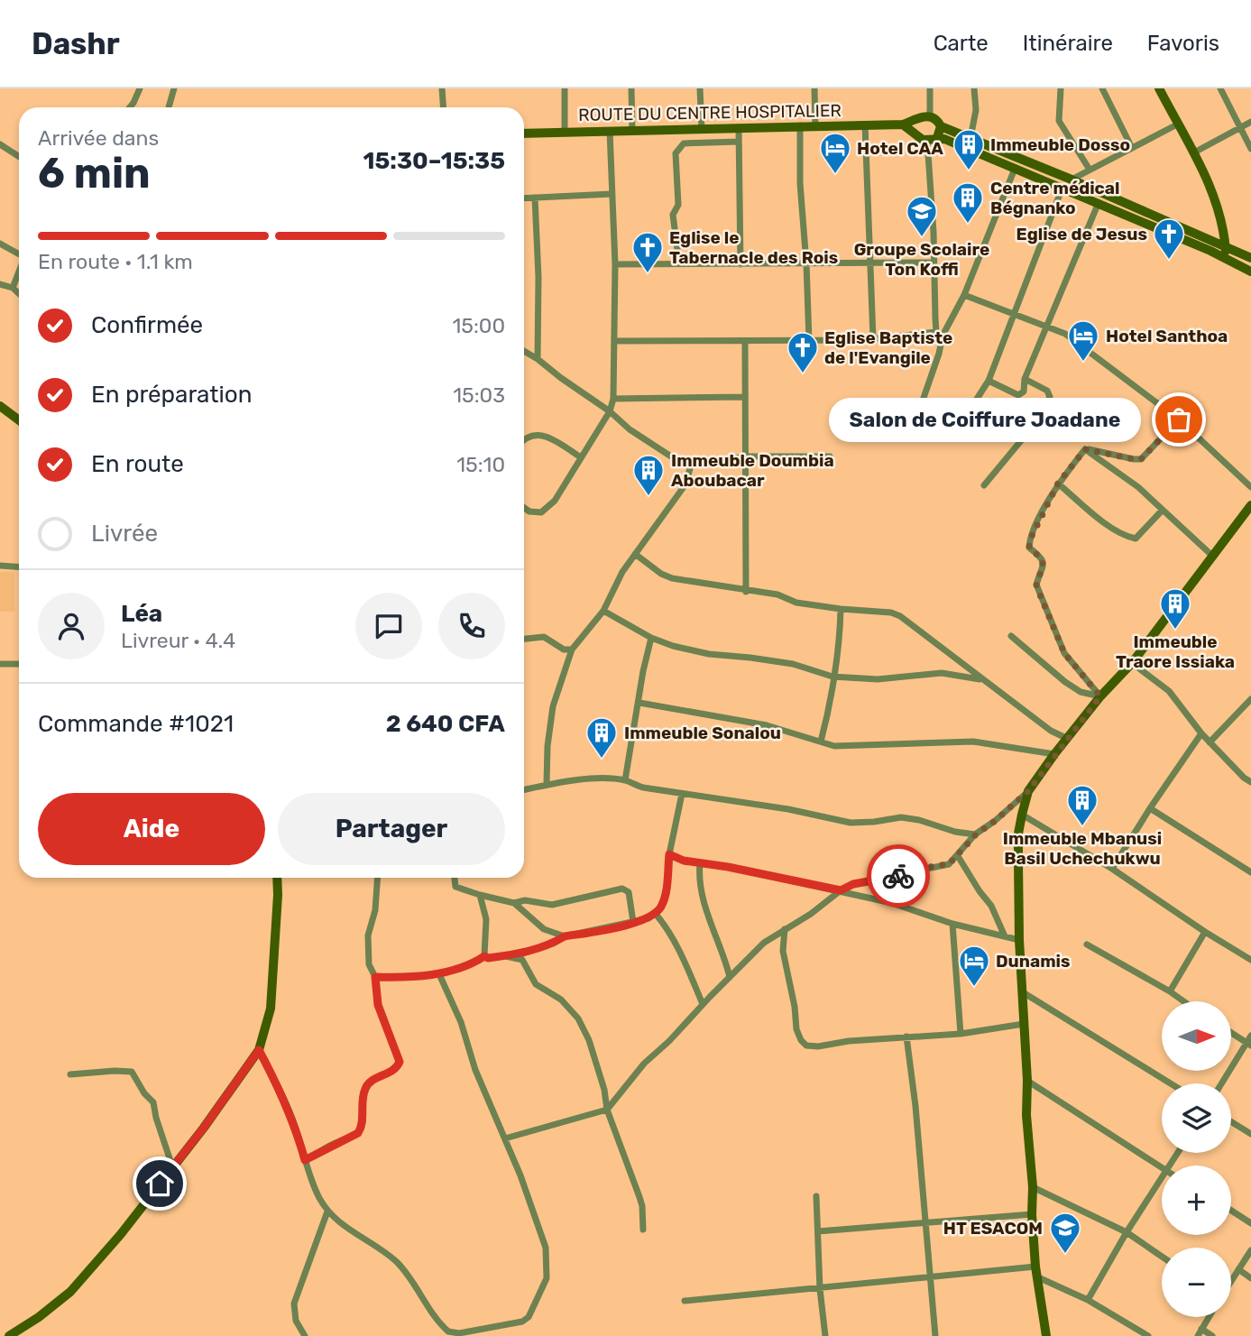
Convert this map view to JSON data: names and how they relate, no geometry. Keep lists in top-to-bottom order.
{
  "streets": {
    "street": ["ROUTE DU CENTRE HOSPITALIER"]
  },
  "places": {
    "building": [
      "Immeuble Dosso",
      "Centre médical Bégnanko",
      "Immeuble Doumbia Aboubacar",
      "Immeuble Traore Issiaka",
      "Immeuble Sonalou",
      "Immeuble Mbanusi Basil Uchechukwu"
    ],
    "hotel": ["Hotel CAA", "Hotel Santhoa", "Dunamis"],
    "school or university": ["Groupe Scolaire Ton Koffi", "HT ESACOM"],
    "church": ["Eglise de Jesus", "Eglise le Tabernacle des Rois", "Eglise Baptiste de l'Evangile"],
    "other": ["Salon de Coiffure Joadane"]
  },
  "north": "right",
  "page": {
    "header": "Dashr",
    "nav": ["Carte", "Itinéraire", "Favoris"],
    "heading": ["6 min", "Arrivée dans", "15:30–15:35"],
    "panel": [
      "Léa",
      "Livreur · 4.4",
      "Commande #1021",
      "2 640 CFA"
    ],
    "bar": "En route · 1.1 km",
    "list": [
      ["Confirmée", "15:00"],
      ["En préparation", "15:03"],
      ["En route", "15:10"],
      "Livrée"
    ],
    "bubble": "Salon de Coiffure Joadane",
    "buttons": ["Aide", "Partager"],
    "map_buttons": ["+", "−"]
  }
}
